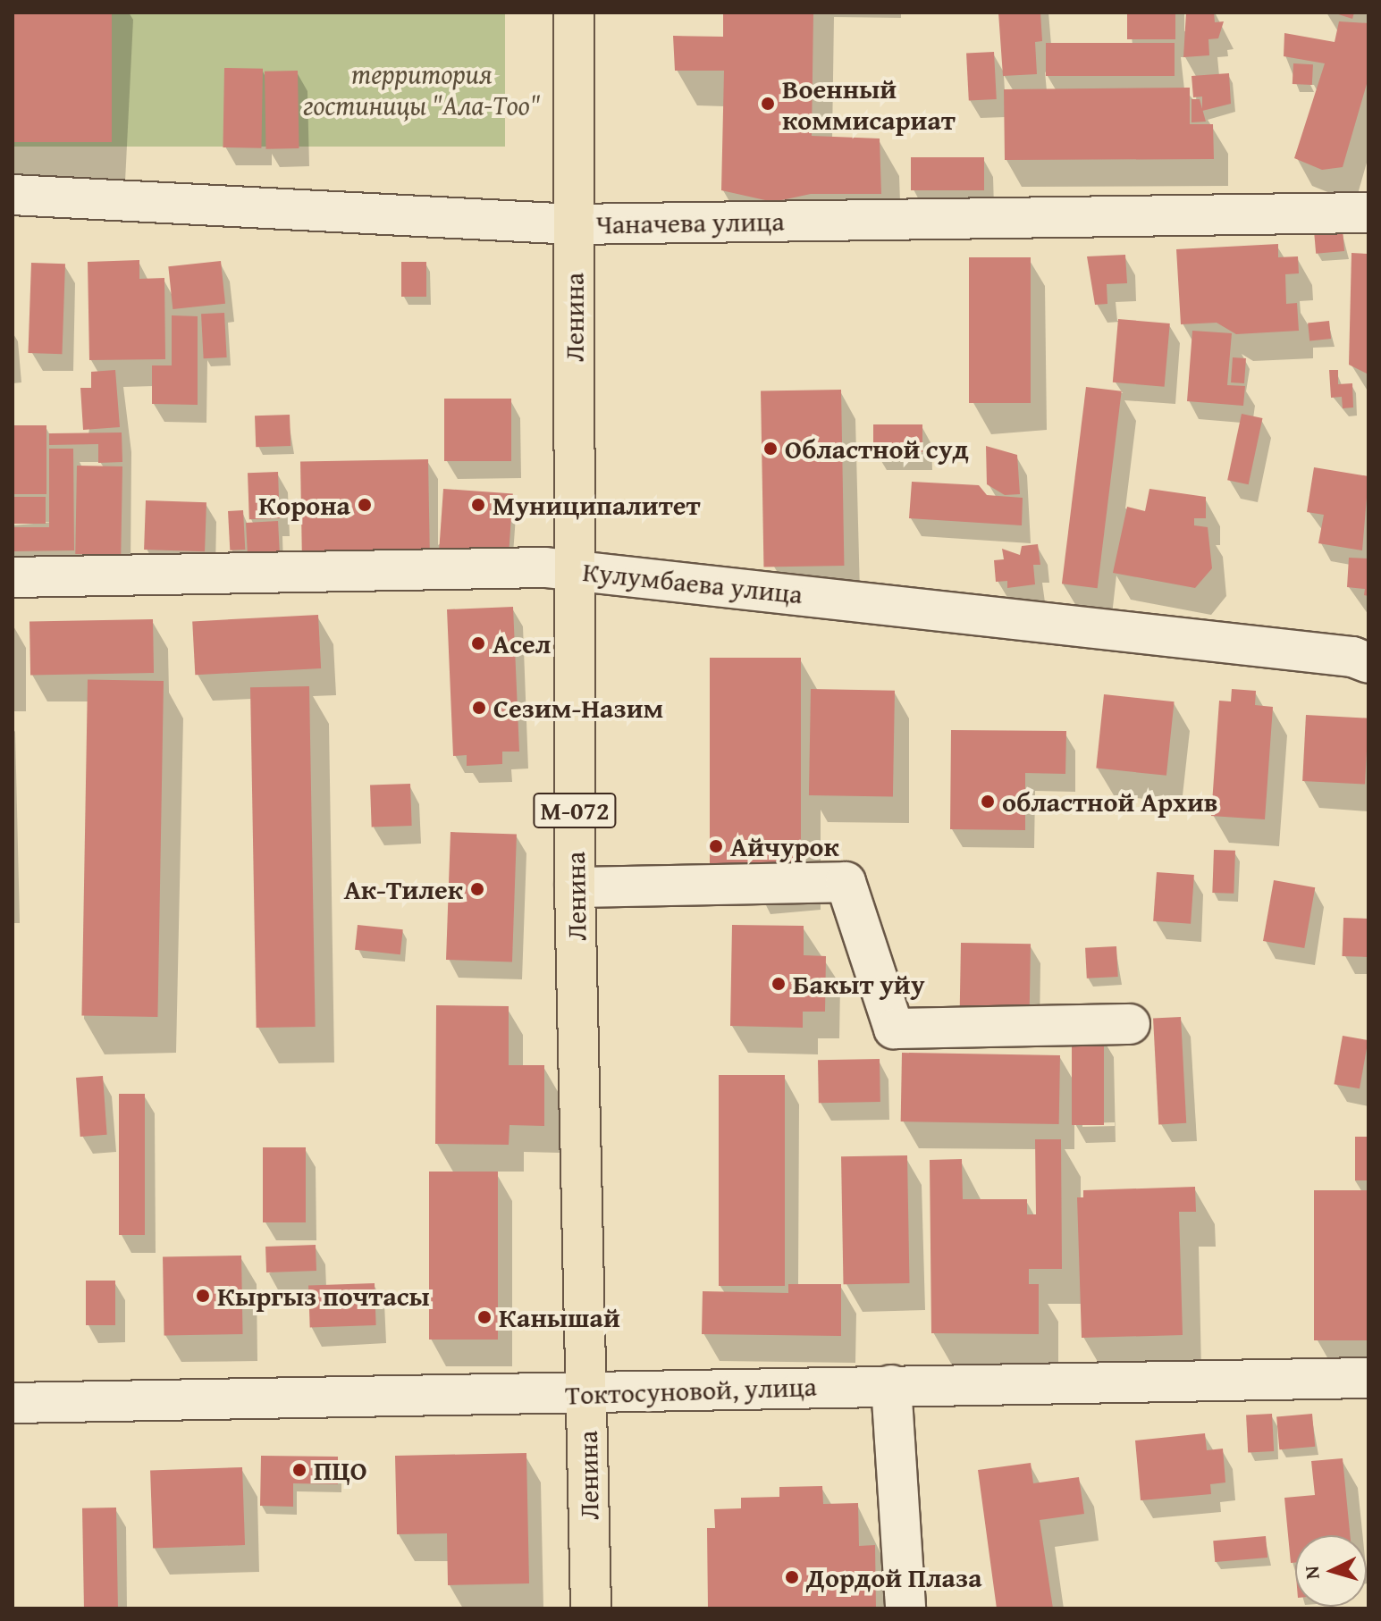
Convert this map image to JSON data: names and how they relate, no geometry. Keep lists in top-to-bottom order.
{
  "streets": {
    "main road": ["Ленина", "М-072"],
    "street": ["Чаначева улица", "Кулумбаева улица", "Токтосуновой, улица"]
  },
  "crossings": [
    ["Чаначева улица", "Ленина"],
    ["Ленина", "Кулумбаева улица"],
    ["Ленина", "Токтосуновой, улица"]
  ],
  "parks": ["территория гостиницы \"Ала-Тоо\""],
  "places": [
    "Военный коммисариат",
    "Областной суд",
    "Корона",
    "Муниципалитет",
    "Асел",
    "Сезим-Назим",
    "областной Архив",
    "Айчурок",
    "Ак-Тилек",
    "Бакыт уйу",
    "Кыргыз почтасы",
    "Канышай",
    "ПЦО",
    "Дордой Плаза"
  ],
  "north": "left"
}
